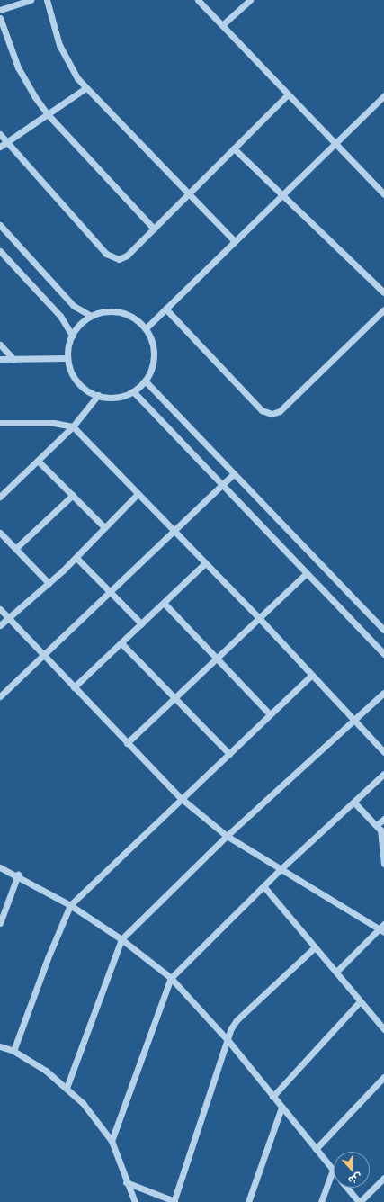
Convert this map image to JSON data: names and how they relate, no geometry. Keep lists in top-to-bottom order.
{
  "north": "bottom"
}
